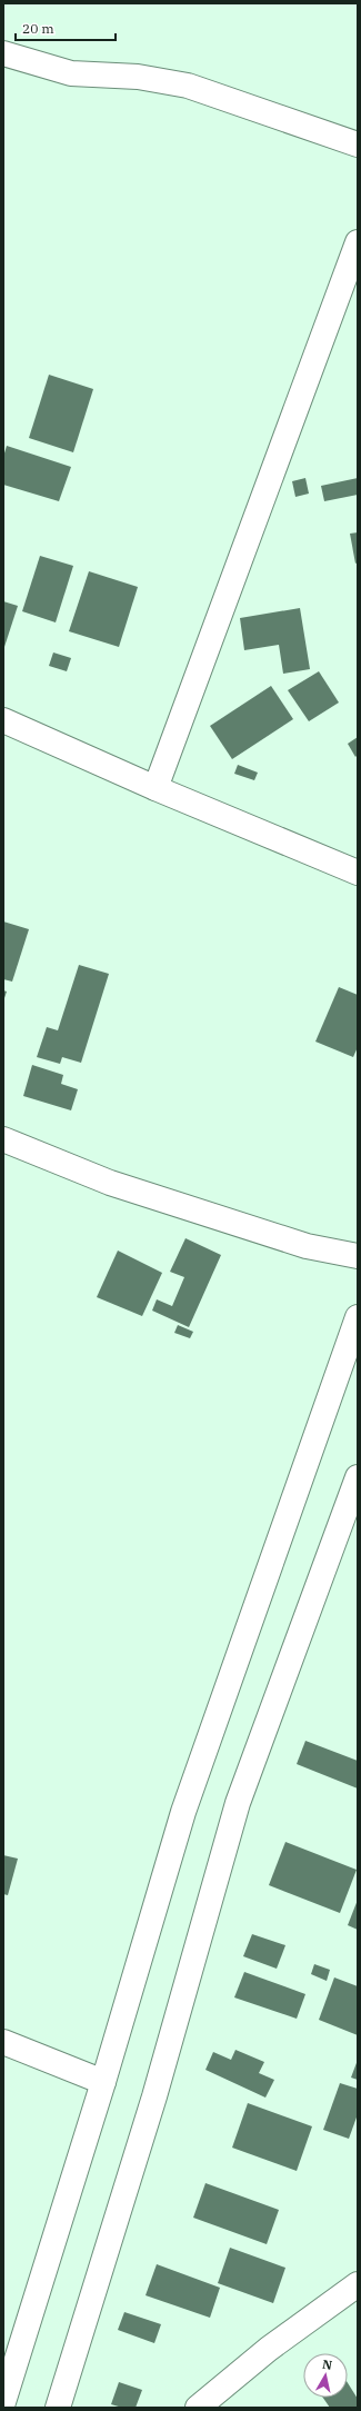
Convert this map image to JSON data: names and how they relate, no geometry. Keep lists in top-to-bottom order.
{
  "scale_bar": "20 m",
  "north": "top"
}
